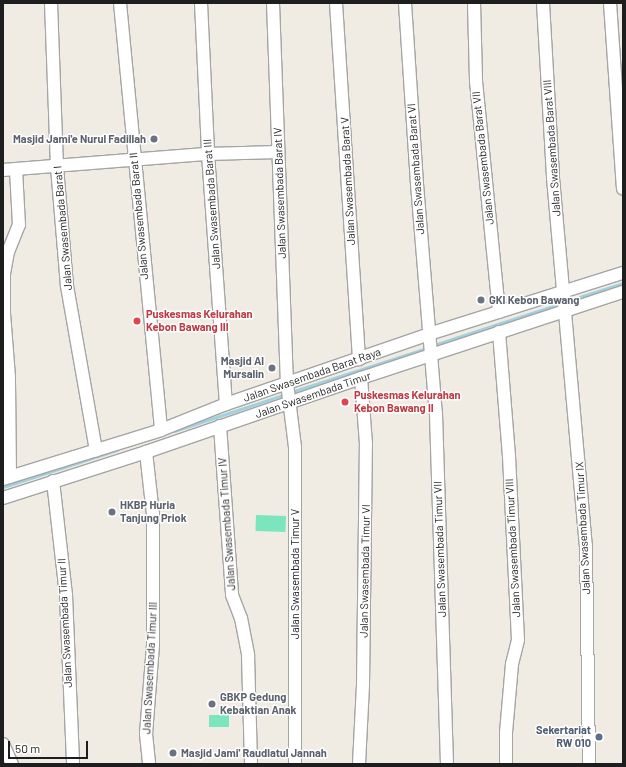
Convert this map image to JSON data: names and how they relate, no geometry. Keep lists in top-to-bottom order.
{
  "streets": {
    "street": [
      "Jalan Swasembada Barat VIII",
      "Jalan Swasembada Barat VII",
      "Jalan Swasembada Barat VI",
      "Jalan Swasembada Barat V",
      "Jalan Swasembada Barat IV",
      "Jalan Swasembada Barat III",
      "Jalan Swasembada Barat II",
      "Jalan Swasembada Barat I",
      "Jalan Swasembada Barat Raya",
      "Jalan Swasembada Timur",
      "Jalan Swasembada Timur IV",
      "Jalan Swasembada Timur IX",
      "Jalan Swasembada Timur VIII",
      "Jalan Swasembada Timur VII",
      "Jalan Swasembada Timur VI",
      "Jalan Swasembada Timur V",
      "Jalan Swasembada Timur II",
      "Jalan Swasembada Timur III"
    ]
  },
  "crossings": [
    ["Jalan Swasembada Barat VIII", "Jalan Swasembada Barat Raya"],
    ["Jalan Swasembada Barat VIII", "Jalan Swasembada Timur"],
    ["Jalan Swasembada Barat VIII", "Jalan Swasembada Timur IX"],
    ["Jalan Swasembada Barat VII", "Jalan Swasembada Barat Raya"],
    ["Jalan Swasembada Barat VI", "Jalan Swasembada Barat Raya"],
    ["Jalan Swasembada Barat VI", "Jalan Swasembada Timur VII"],
    ["Jalan Swasembada Barat V", "Jalan Swasembada Barat Raya"],
    ["Jalan Swasembada Barat IV", "Jalan Swasembada Barat Raya"],
    ["Jalan Swasembada Barat IV", "Jalan Swasembada Timur V"],
    ["Jalan Swasembada Barat III", "Jalan Swasembada Barat Raya"],
    ["Jalan Swasembada Barat II", "Jalan Swasembada Barat Raya"],
    ["Jalan Swasembada Barat I", "Jalan Swasembada Barat Raya"],
    ["Jalan Swasembada Barat Raya", "Jalan Swasembada Timur"],
    ["Jalan Swasembada Barat Raya", "Jalan Swasembada Timur IX"],
    ["Jalan Swasembada Barat Raya", "Jalan Swasembada Timur VII"],
    ["Jalan Swasembada Barat Raya", "Jalan Swasembada Timur V"],
    ["Jalan Swasembada Timur", "Jalan Swasembada Timur IV"],
    ["Jalan Swasembada Timur", "Jalan Swasembada Timur IX"],
    ["Jalan Swasembada Timur", "Jalan Swasembada Timur VIII"],
    ["Jalan Swasembada Timur", "Jalan Swasembada Timur VII"],
    ["Jalan Swasembada Timur", "Jalan Swasembada Timur VI"],
    ["Jalan Swasembada Timur", "Jalan Swasembada Timur V"],
    ["Jalan Swasembada Timur", "Jalan Swasembada Timur II"],
    ["Jalan Swasembada Timur", "Jalan Swasembada Timur III"]
  ],
  "places": [
    "Masjid Jami'e Nurul Fadillah",
    "GKI Kebon Bawang",
    "Puskesmas Kelurahan Kebon Bawang III",
    "Masjid Al Mursalin",
    "Puskesmas Kelurahan Kebon Bawang II",
    "HKBP Huria Tanjung Priok",
    "GBKP Gedung Kebaktian Anak",
    "Sekertariat RW 010",
    "Masjid Jami' Raudlatul Jannah"
  ],
  "scale_bar": "50 m"
}
